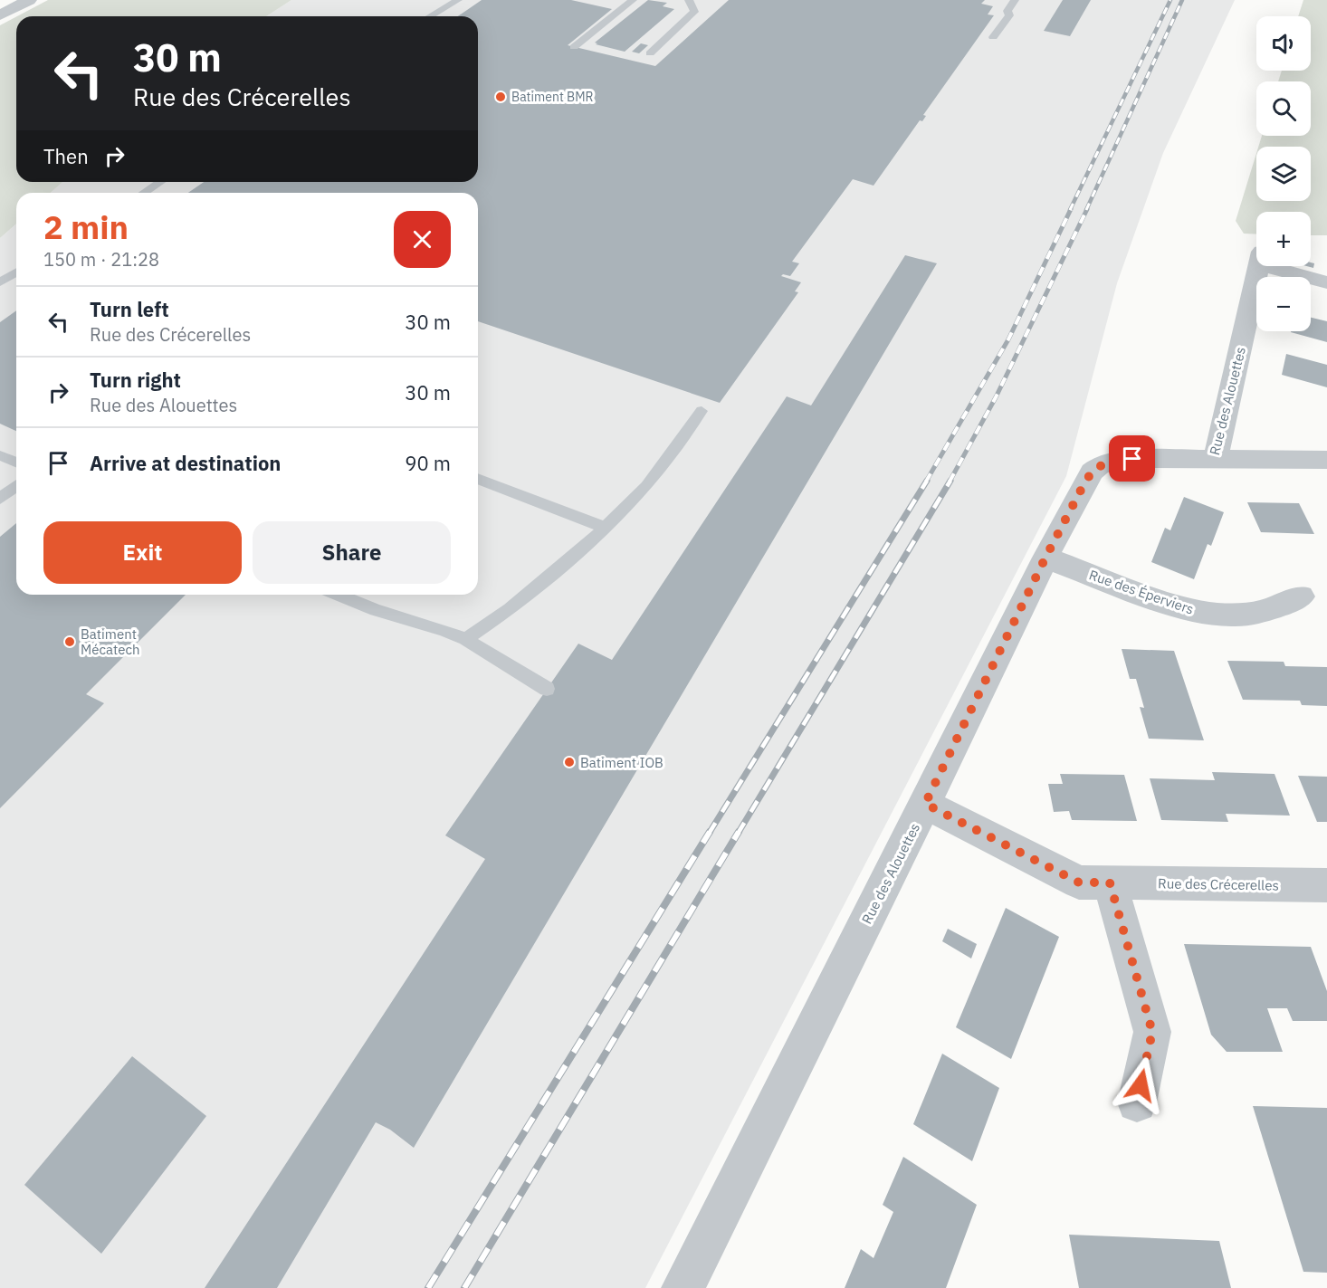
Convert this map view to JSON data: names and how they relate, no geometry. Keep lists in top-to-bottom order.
{
  "streets": {
    "street": ["Rue des Alouettes", "Rue des Éperviers", "Rue des Crécerelles"]
  },
  "crossings": [
    ["Rue des Alouettes", "Rue des Éperviers"],
    ["Rue des Alouettes", "Rue des Crécerelles"]
  ],
  "places": ["Batiment BMR", "Batiment Mécatech", "Batiment IOB"],
  "page": {
    "map_buttons": ["+", "−"],
    "turn": ["30 m", "Rue des Crécerelles"],
    "then": "Then",
    "heading": ["2 min", "150 m · 21:28"],
    "list": [
      {
        "name": "Turn left",
        "note": "Rue des Crécerelles",
        "value": "30 m"
      },
      {
        "name": "Turn right",
        "note": "Rue des Alouettes",
        "value": "30 m"
      },
      {
        "name": "Arrive at destination",
        "value": "90 m"
      }
    ],
    "buttons": ["Exit", "Share"]
  }
}
